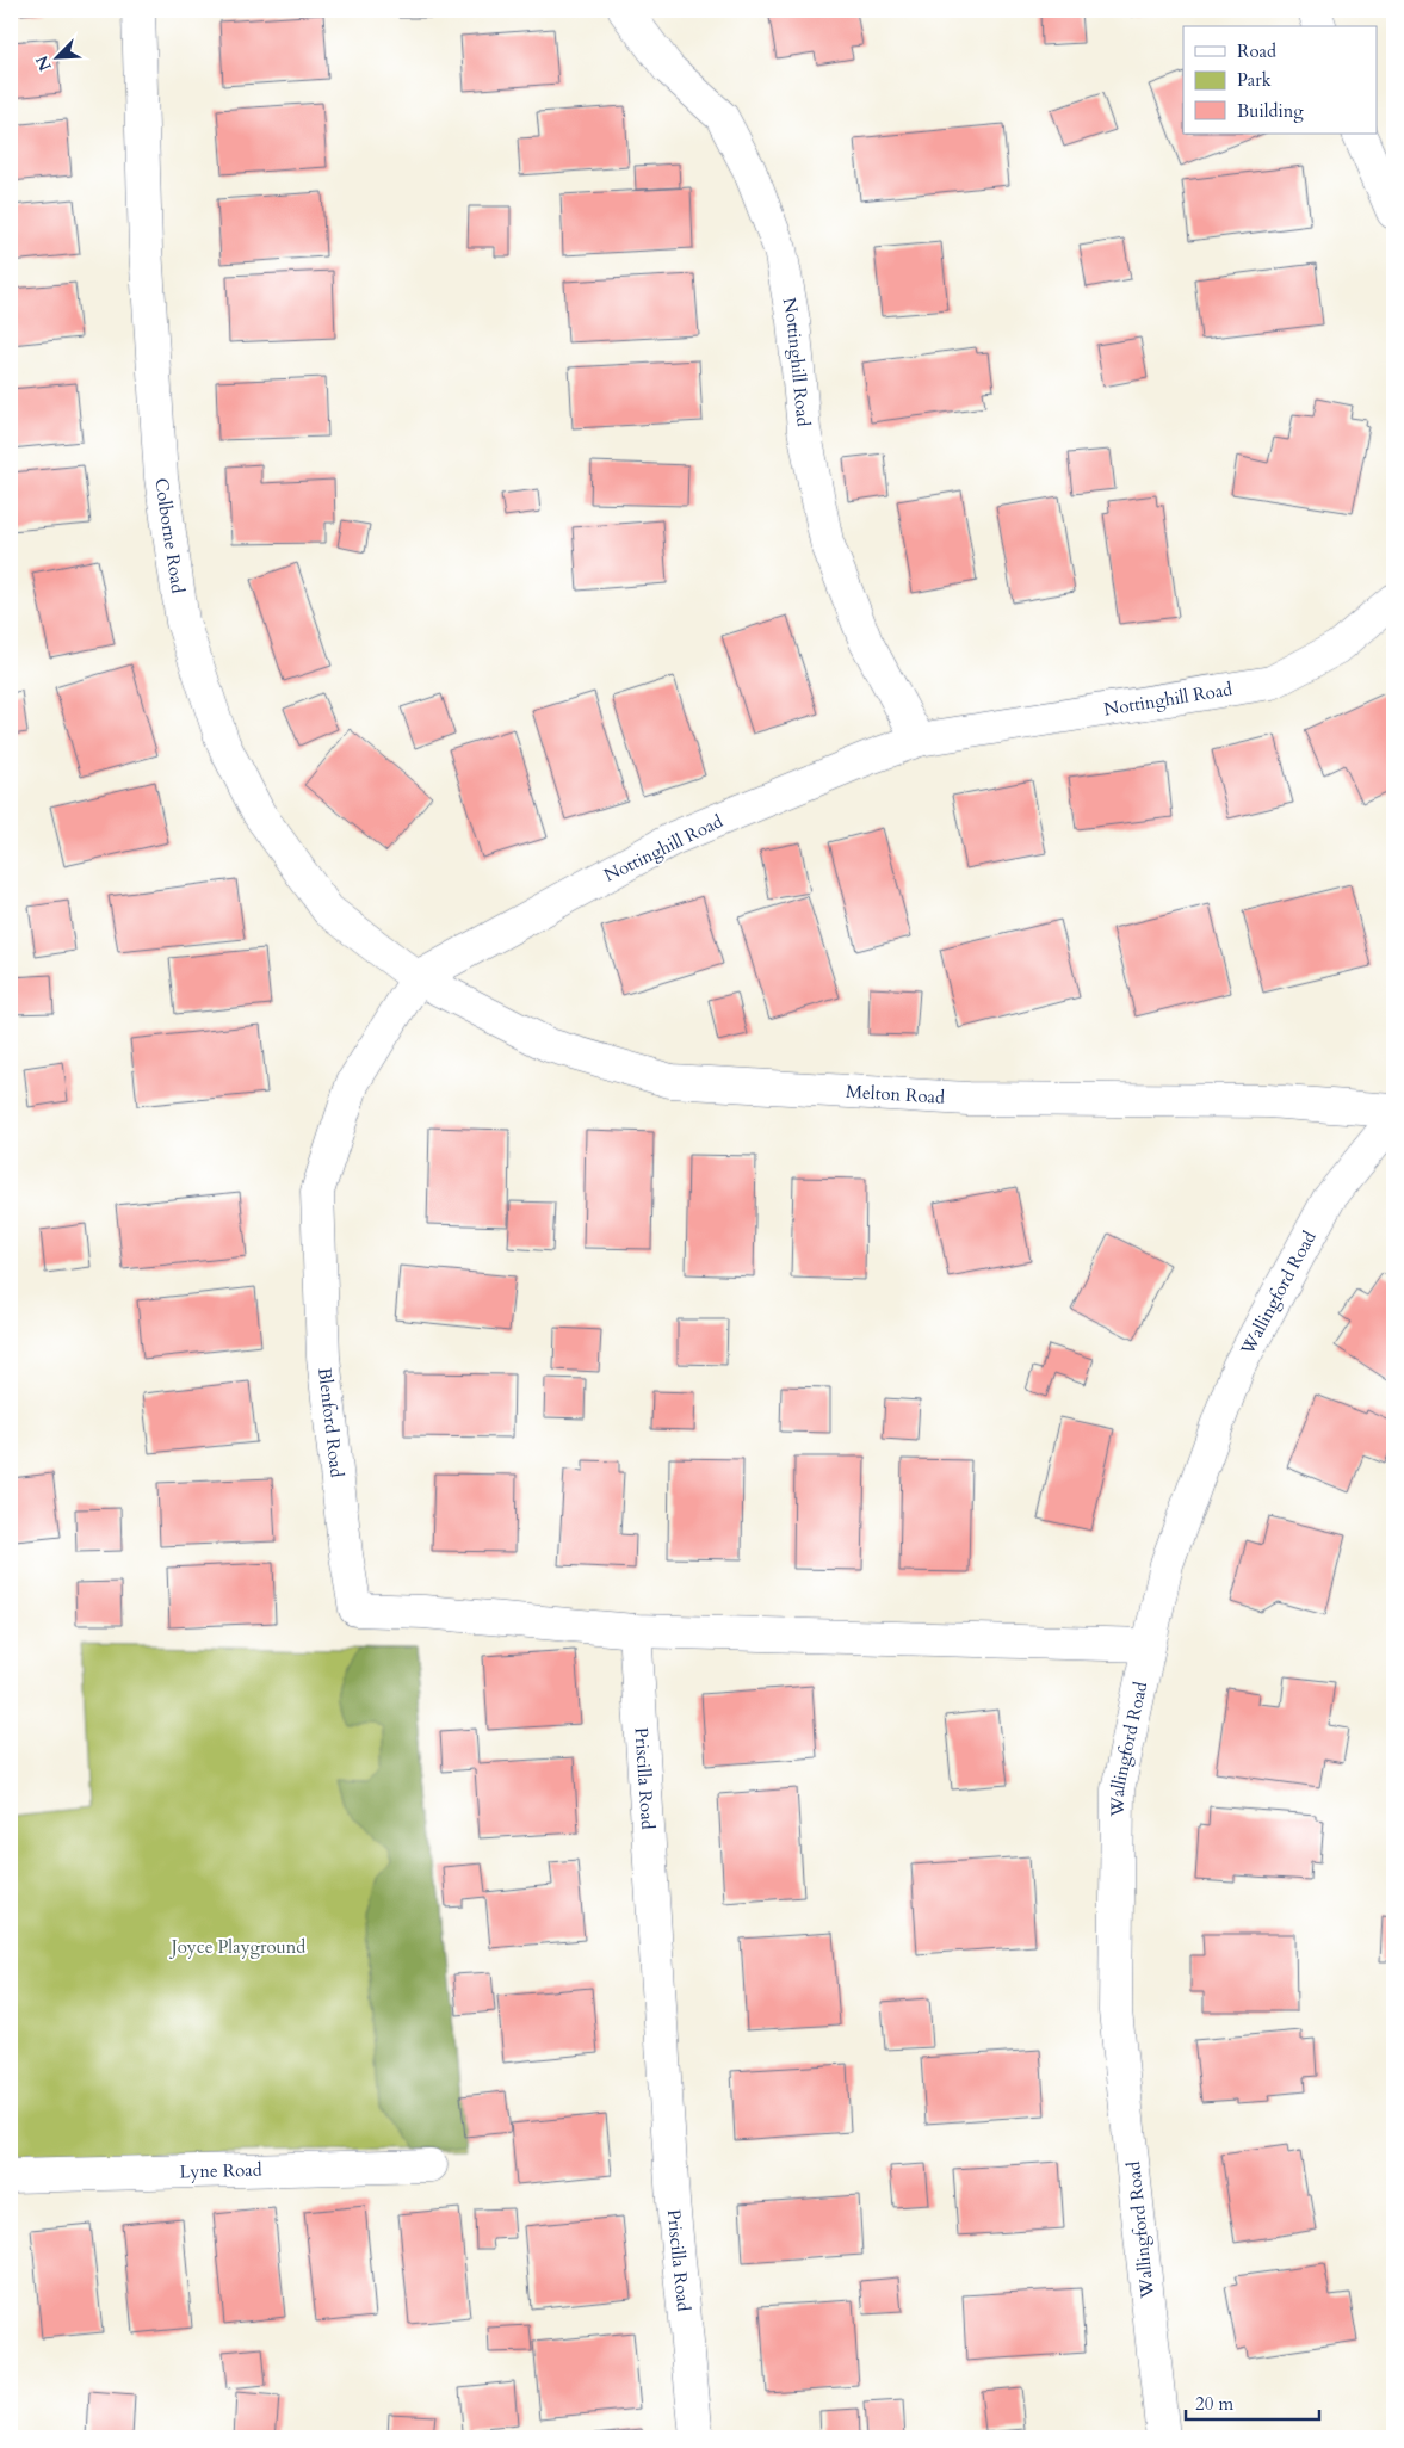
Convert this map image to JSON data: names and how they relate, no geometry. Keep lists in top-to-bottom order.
{
  "streets": {
    "street": [
      "Nottinghill Road",
      "Colborne Road",
      "Melton Road",
      "Wallingford Road",
      "Blenford Road",
      "Priscilla Road",
      "Lyne Road"
    ]
  },
  "crossings": [
    ["Nottinghill Road", "Colborne Road"],
    ["Nottinghill Road", "Melton Road"],
    ["Nottinghill Road", "Blenford Road"],
    ["Colborne Road", "Melton Road"],
    ["Colborne Road", "Blenford Road"],
    ["Melton Road", "Blenford Road"],
    ["Blenford Road", "Priscilla Road"]
  ],
  "parks": ["Joyce Playground"],
  "legend": ["Road", "Park", "Building"],
  "scale_bar": "20 m",
  "north": "bottom left"
}
